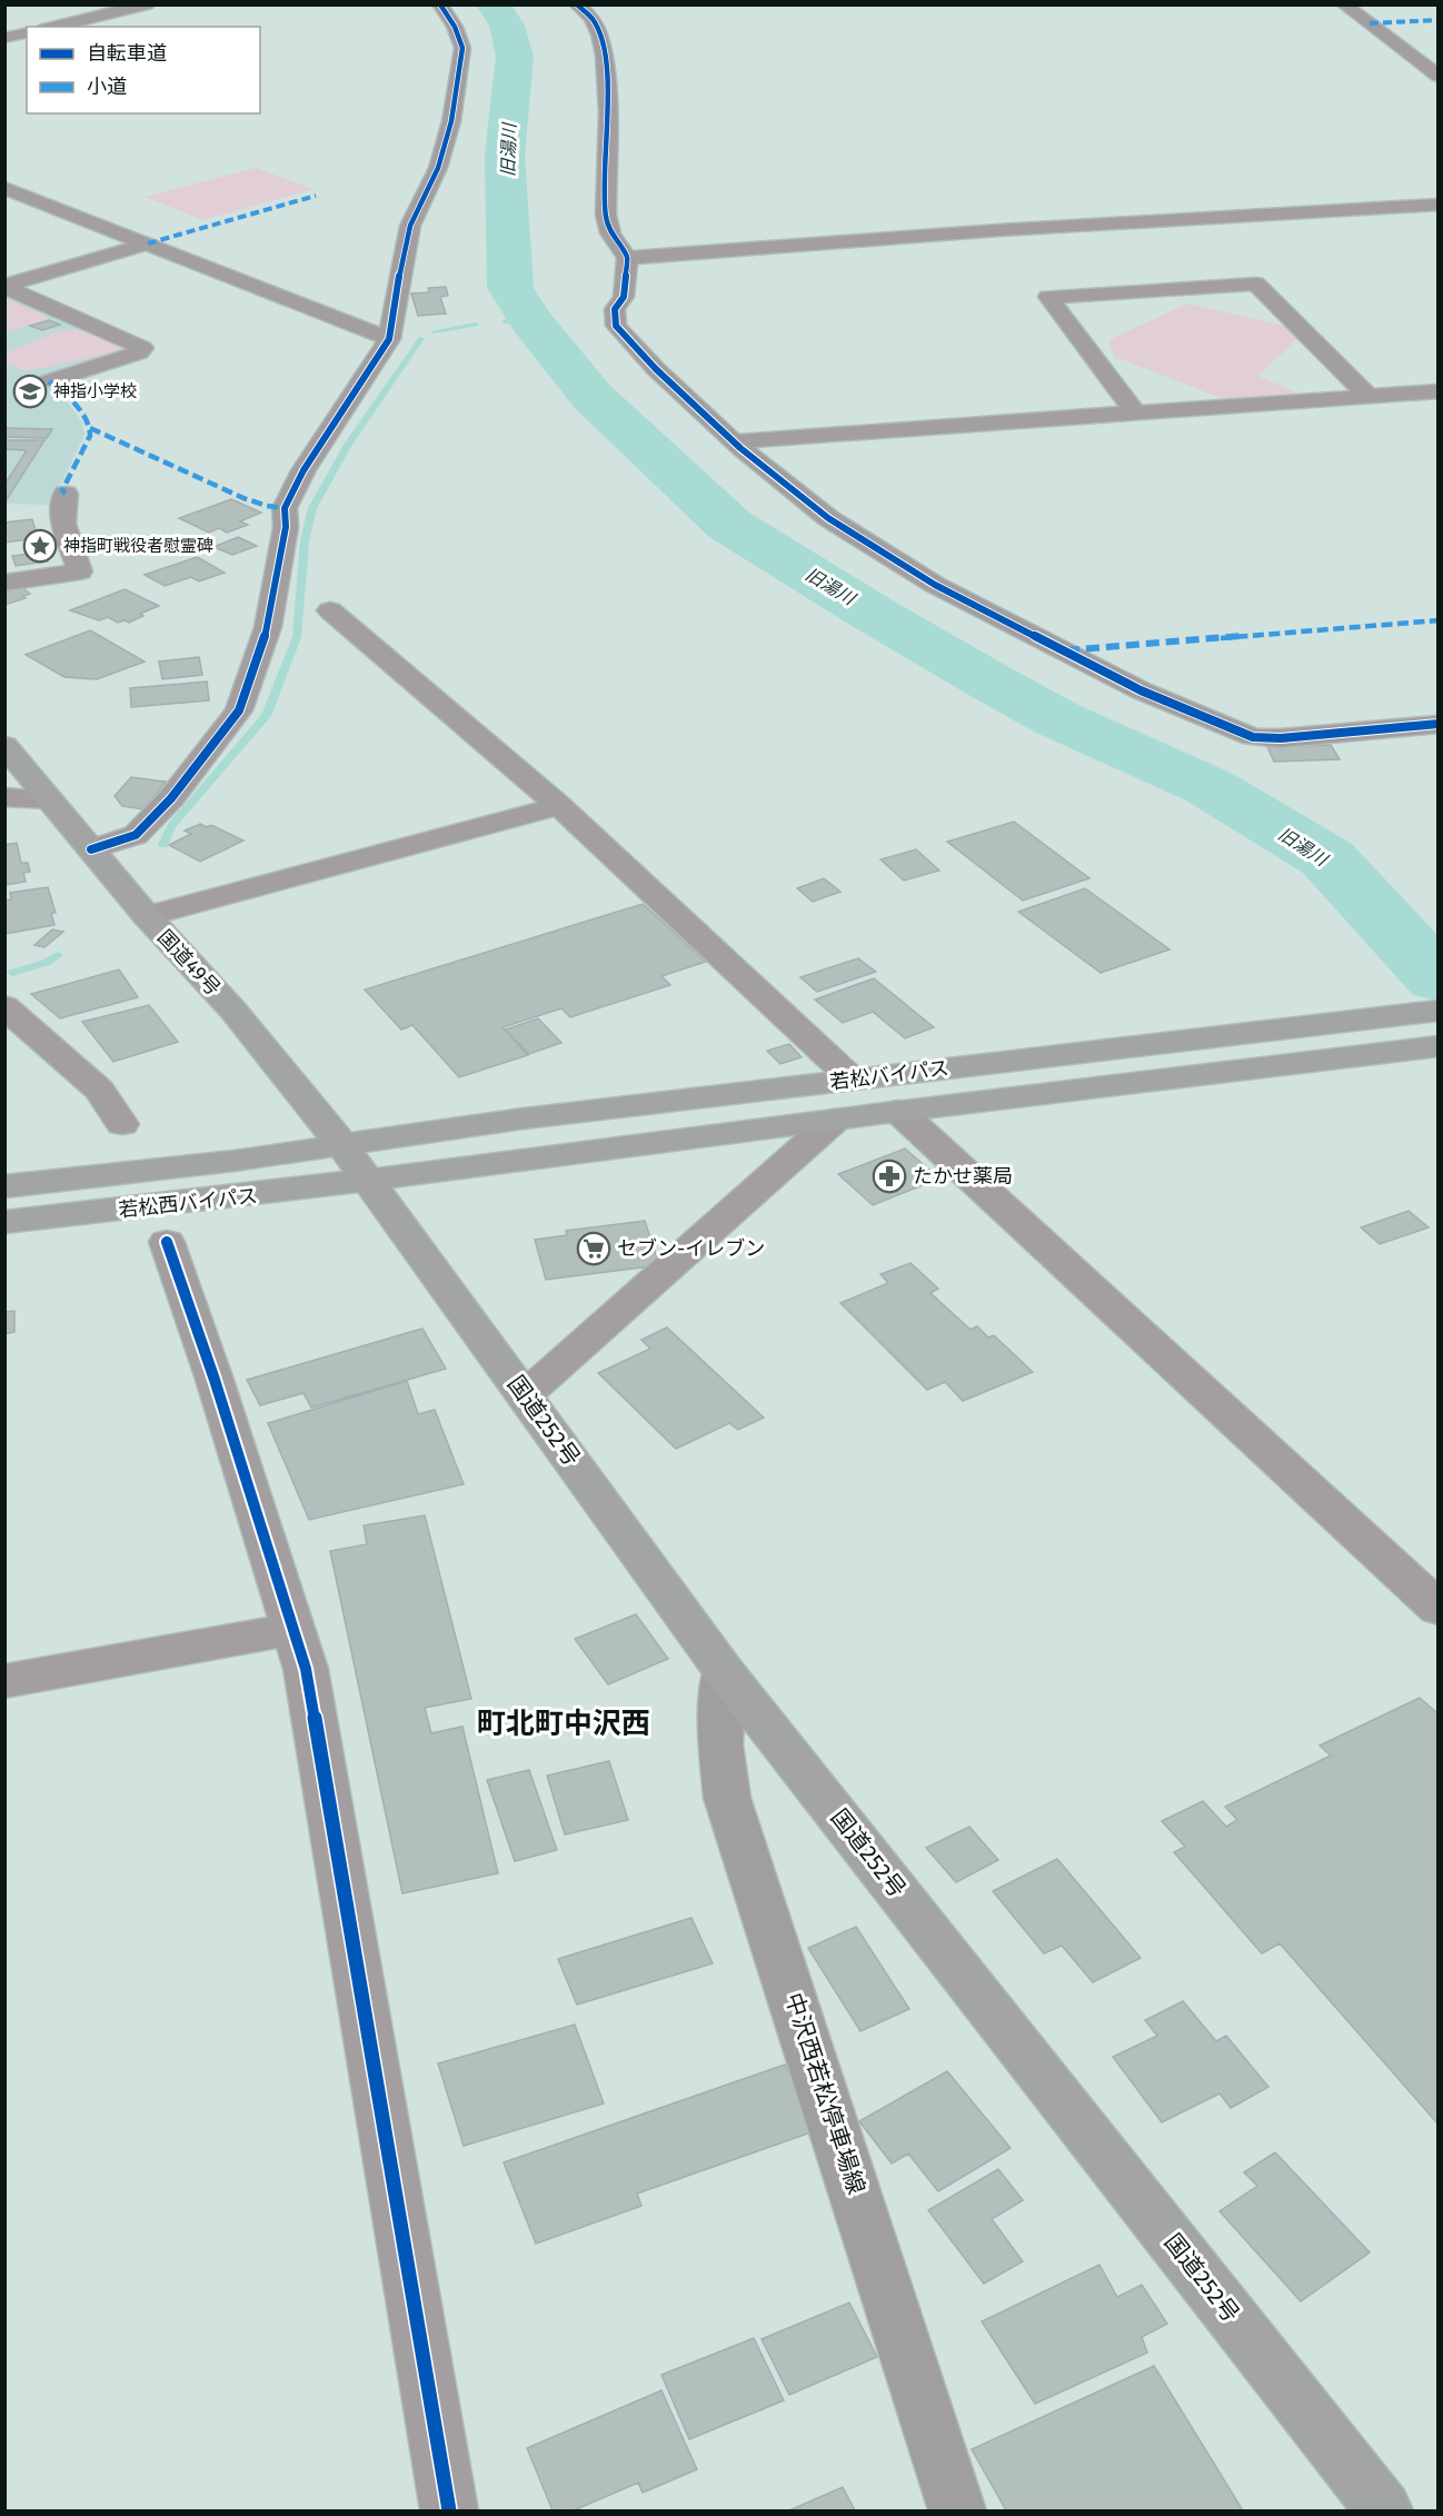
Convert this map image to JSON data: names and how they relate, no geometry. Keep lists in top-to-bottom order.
{
  "streets": {
    "highway": [
      "国道49号",
      "若松バイパス",
      "若松西バイパス",
      "国道252号"
    ],
    "main road": ["中沢西若松停車場線"]
  },
  "crossings": [
    ["国道49号", "若松バイパス"],
    ["国道49号", "若松西バイパス"],
    ["国道49号", "国道252号"],
    ["若松バイパス", "若松西バイパス"],
    ["若松バイパス", "国道252号"],
    ["若松西バイパス", "国道252号"],
    ["国道252号", "中沢西若松停車場線"]
  ],
  "districts": ["町北町中沢西"],
  "water": ["旧湯川"],
  "places": {
    "school or university": ["神指小学校"],
    "place": ["神指町戦役者慰霊碑"],
    "pharmacy": ["たかせ薬局"],
    "supermarket": ["セブン-イレブン"]
  },
  "legend": ["自転車道", "小道"]
}
